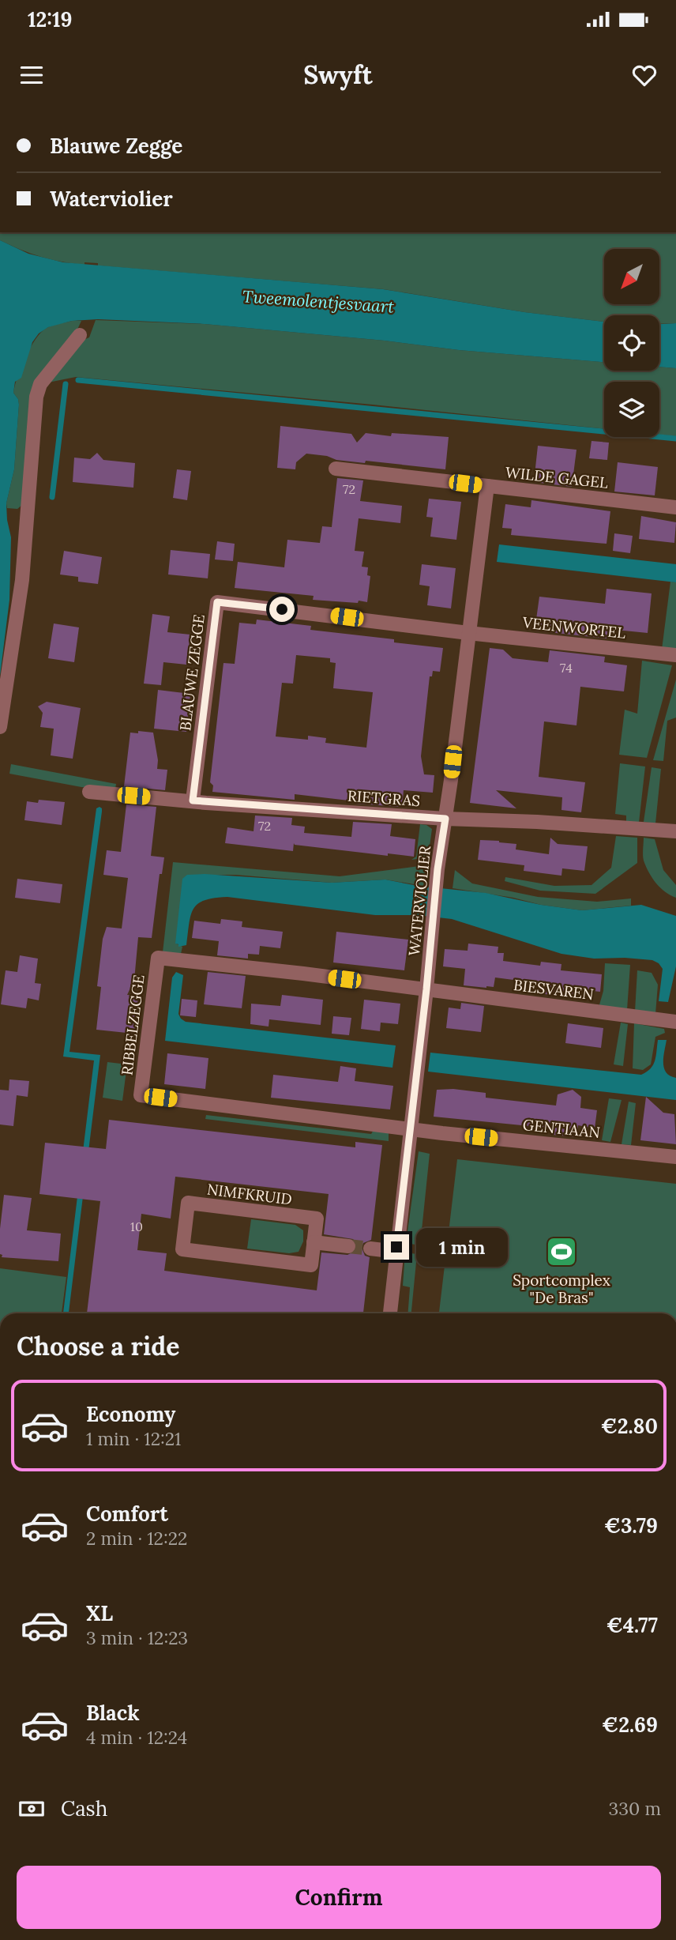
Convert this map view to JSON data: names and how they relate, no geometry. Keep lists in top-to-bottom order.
{
  "streets": {
    "street": [
      "WILDE GAGEL",
      "VEENWORTEL",
      "BLAUWE ZEGGE",
      "RIETGRAS",
      "WATERVIOLIER",
      "BIESVAREN",
      "RIBBELZEGGE",
      "GENTIAAN",
      "NIMFKRUID"
    ]
  },
  "crossings": [
    ["WILDE GAGEL", "WATERVIOLIER"],
    ["VEENWORTEL", "BLAUWE ZEGGE"],
    ["VEENWORTEL", "WATERVIOLIER"],
    ["BLAUWE ZEGGE", "RIETGRAS"],
    ["BLAUWE ZEGGE", "WATERVIOLIER"],
    ["RIETGRAS", "WATERVIOLIER"],
    ["WATERVIOLIER", "BIESVAREN"],
    ["WATERVIOLIER", "RIBBELZEGGE"],
    ["WATERVIOLIER", "GENTIAAN"],
    ["BIESVAREN", "RIBBELZEGGE"],
    ["RIBBELZEGGE", "GENTIAAN"]
  ],
  "water": ["Tweemolentjesvaart"],
  "places": {
    "sports": ["Sportcomplex \"De Bras\""]
  },
  "house_numbers": [
    "72",
    "74",
    "72",
    "10"
  ],
  "north": "bottom left",
  "page": {
    "status": "12:19",
    "header": "Swyft",
    "banner": ["Blauwe Zegge", "Waterviolier"],
    "bubble": "1 min",
    "heading": "Choose a ride",
    "list": [
      {
        "name": "Economy",
        "note": "1 min · 12:21",
        "value": "€2.80"
      },
      {
        "name": "Comfort",
        "note": "2 min · 12:22",
        "value": "€3.79"
      },
      {
        "name": "XL",
        "note": "3 min · 12:23",
        "value": "€4.77"
      },
      {
        "name": "Black",
        "note": "4 min · 12:24",
        "value": "€2.69"
      }
    ],
    "pay": ["Cash", "330 m"],
    "buttons": "Confirm"
  }
}
